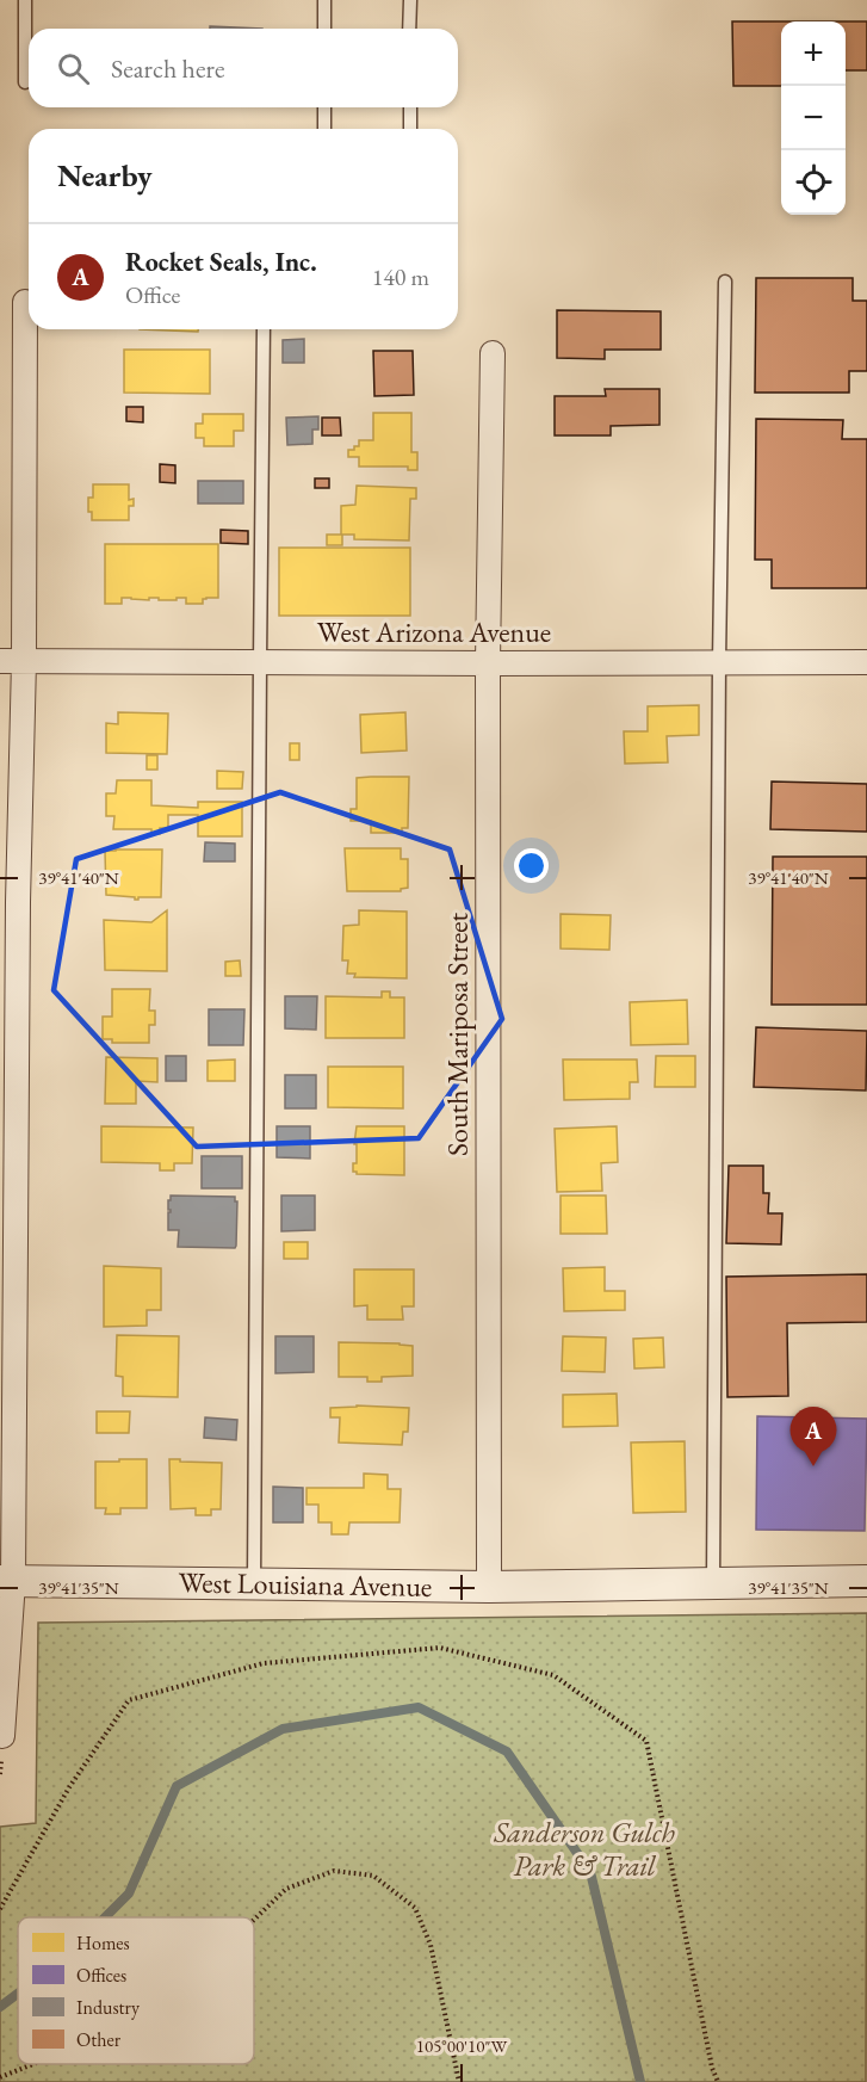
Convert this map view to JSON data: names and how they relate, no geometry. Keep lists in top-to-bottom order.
{
  "streets": {
    "street": ["West Arizona Avenue", "South Mariposa Street", "West Louisiana Avenue"]
  },
  "crossings": [
    ["West Arizona Avenue", "South Mariposa Street"],
    ["South Mariposa Street", "West Louisiana Avenue"]
  ],
  "parks": ["Sanderson Gulch Park & Trail"],
  "legend": [
    "Homes",
    "Offices",
    "Industry",
    "Other"
  ],
  "page": {
    "map_buttons": ["+", "−"],
    "search": "Search here",
    "heading": "Nearby",
    "list": [
      {
        "mark": "A",
        "name": "Rocket Seals, Inc.",
        "note": "Office",
        "value": "140 m"
      }
    ],
    "pins": "A"
  },
  "coordinates": ["39°41'40\"N", "39°41'35\"N", "105°00'10\"W"]
}
